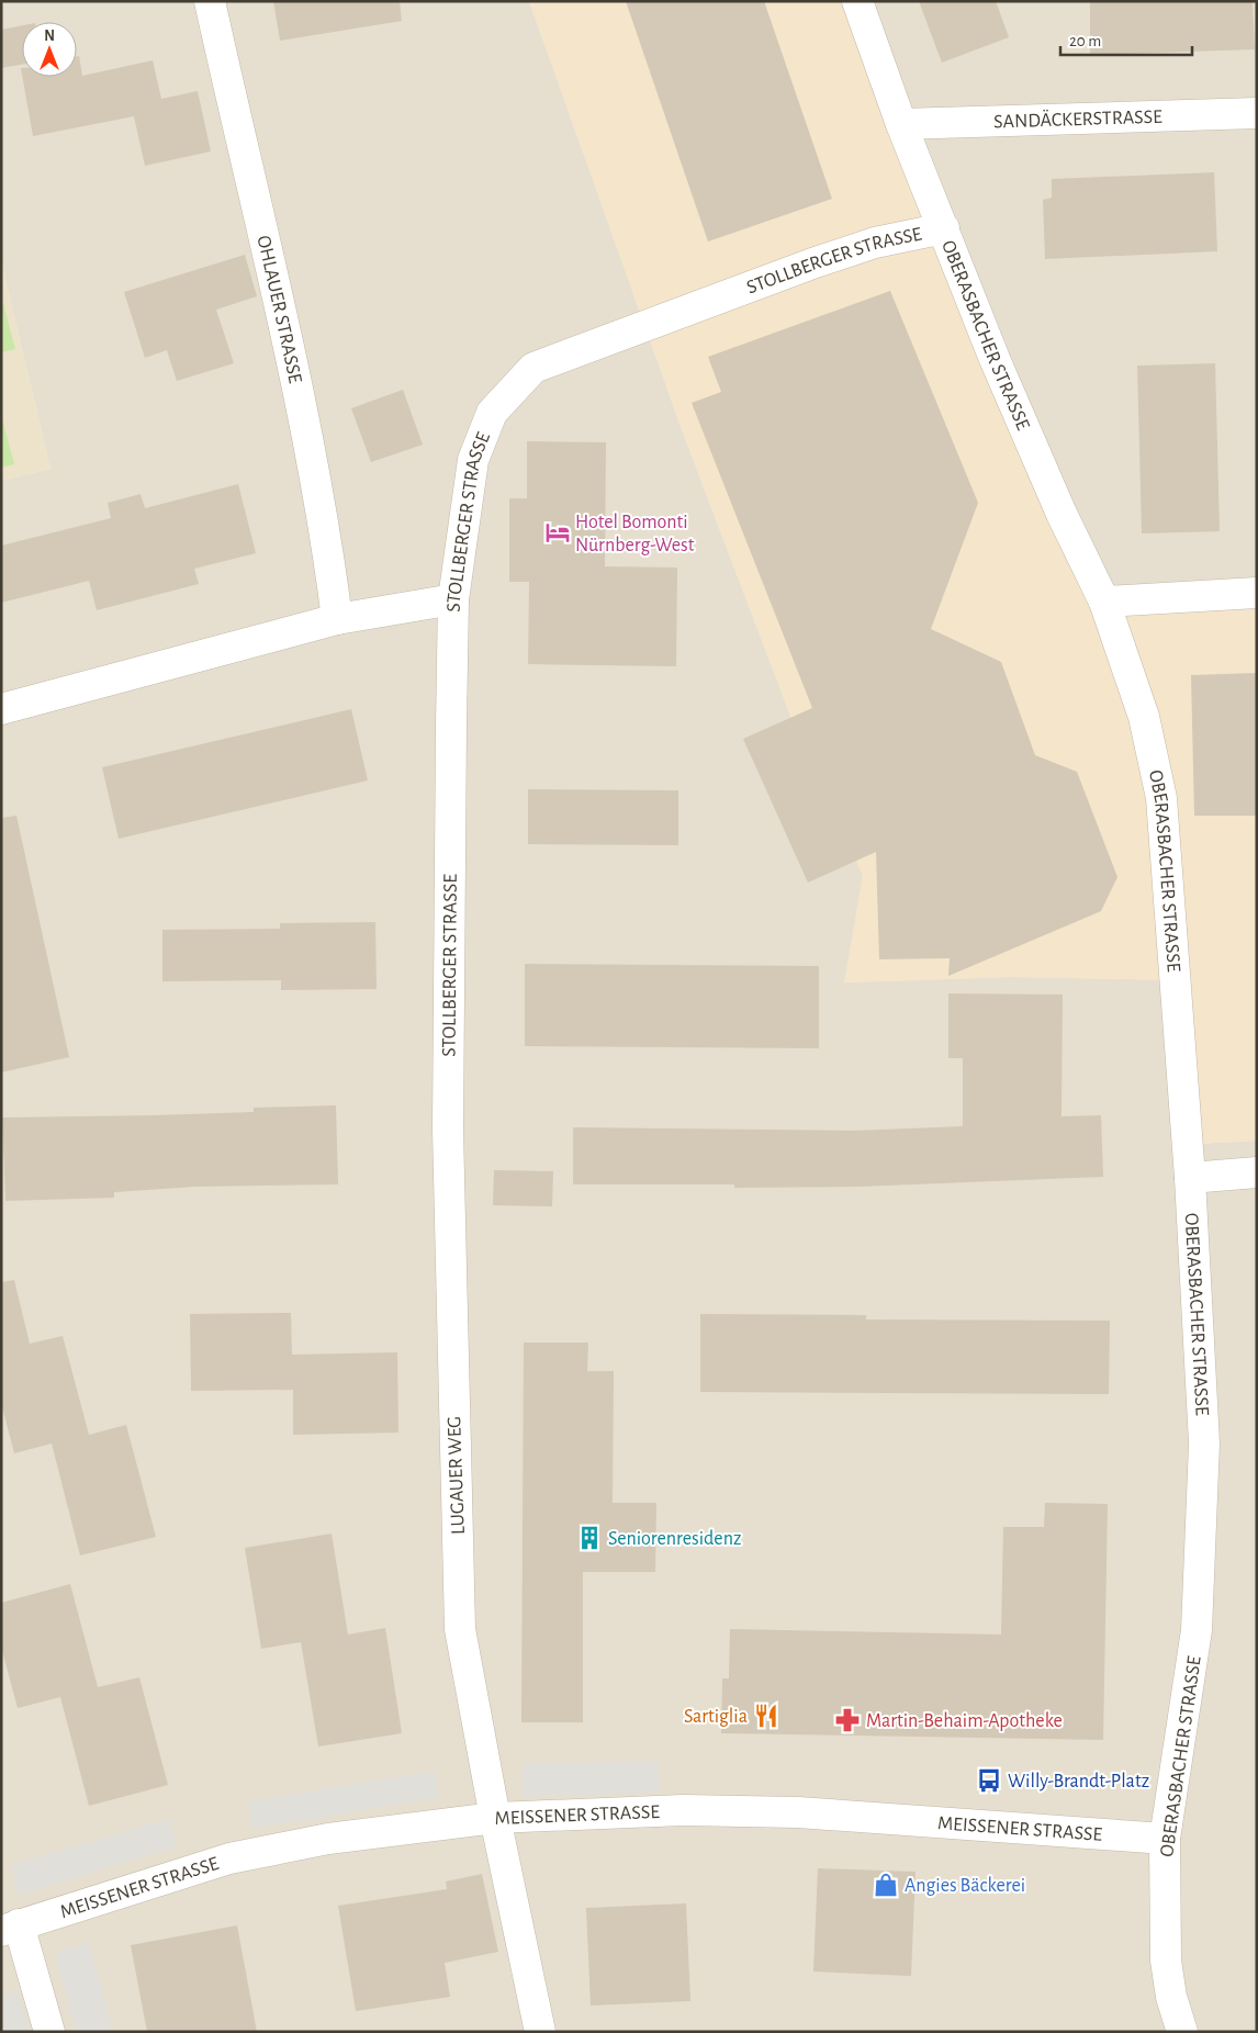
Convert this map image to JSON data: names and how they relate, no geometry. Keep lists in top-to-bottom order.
{
  "streets": {
    "street": [
      "SANDÄCKERSTRASSE",
      "STOLLBERGER STRASSE",
      "OHLAUER STRASSE",
      "OBERASBACHER STRASSE",
      "LUGAUER WEG",
      "MEISSENER STRASSE"
    ]
  },
  "crossings": [
    ["SANDÄCKERSTRASSE", "OBERASBACHER STRASSE"],
    ["STOLLBERGER STRASSE", "OBERASBACHER STRASSE"],
    ["STOLLBERGER STRASSE", "LUGAUER WEG"],
    ["OBERASBACHER STRASSE", "MEISSENER STRASSE"],
    ["LUGAUER WEG", "MEISSENER STRASSE"]
  ],
  "places": {
    "hotel": ["Hotel Bomonti Nürnberg-West"],
    "building": ["Seniorenresidenz"],
    "restaurant": ["Sartiglia"],
    "pharmacy": ["Martin-Behaim-Apotheke"],
    "bus stop": ["Willy-Brandt-Platz"],
    "shop": ["Angies Bäckerei"]
  },
  "scale_bar": "20 m",
  "north": "top"
}
